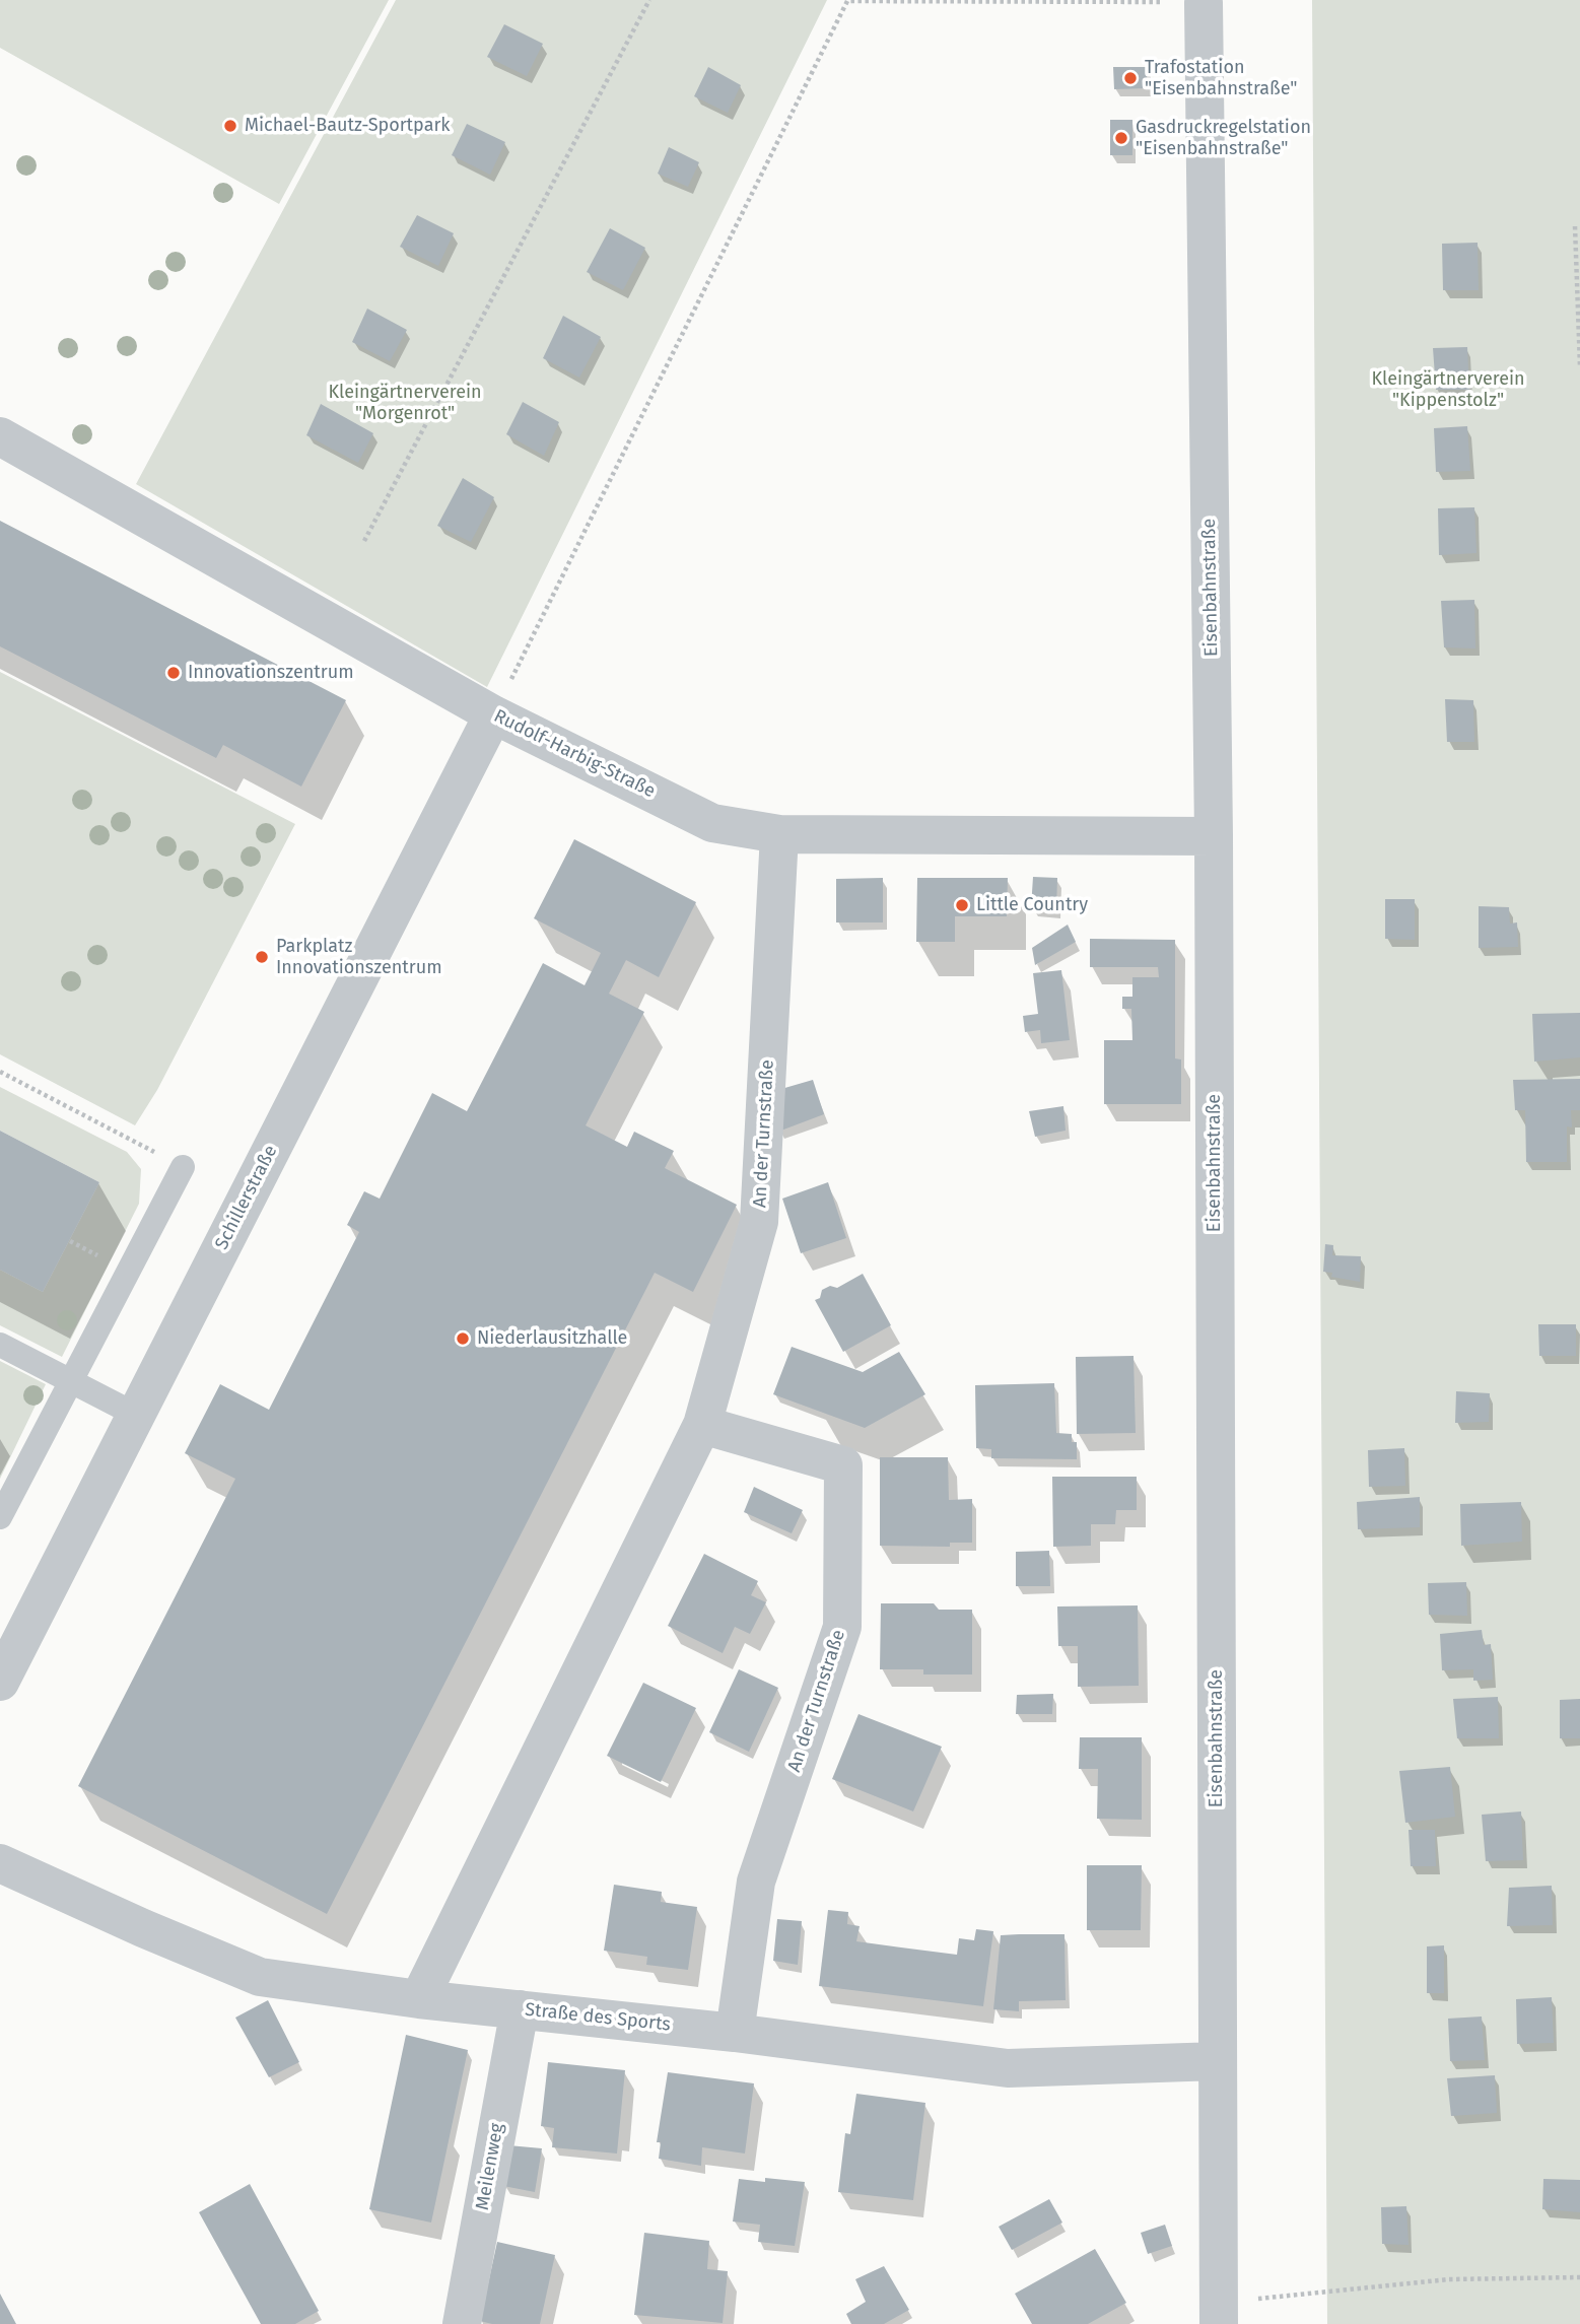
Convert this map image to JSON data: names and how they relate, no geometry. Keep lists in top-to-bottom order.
{
  "streets": {
    "street": [
      "Eisenbahnstraße",
      "Rudolf-Harbig-Straße",
      "An der Turnstraße",
      "Schillerstraße",
      "Straße des Sports",
      "Meilenweg"
    ]
  },
  "crossings": [
    ["Eisenbahnstraße", "Rudolf-Harbig-Straße"],
    ["Eisenbahnstraße", "Straße des Sports"],
    ["Rudolf-Harbig-Straße", "An der Turnstraße"],
    ["Rudolf-Harbig-Straße", "Schillerstraße"],
    ["An der Turnstraße", "Straße des Sports"],
    ["Straße des Sports", "Meilenweg"]
  ],
  "parks": ["Kleingärtnerverein \"Kippenstolz\"", "Kleingärtnerverein \"Morgenrot\""],
  "places": [
    "Trafostation \"Eisenbahnstraße\"",
    "Michael-Bautz-Sportpark",
    "Gasdruckregelstation \"Eisenbahnstraße\"",
    "Innovationszentrum",
    "Little Country",
    "Parkplatz Innovationszentrum",
    "Niederlausitzhalle"
  ]
}
